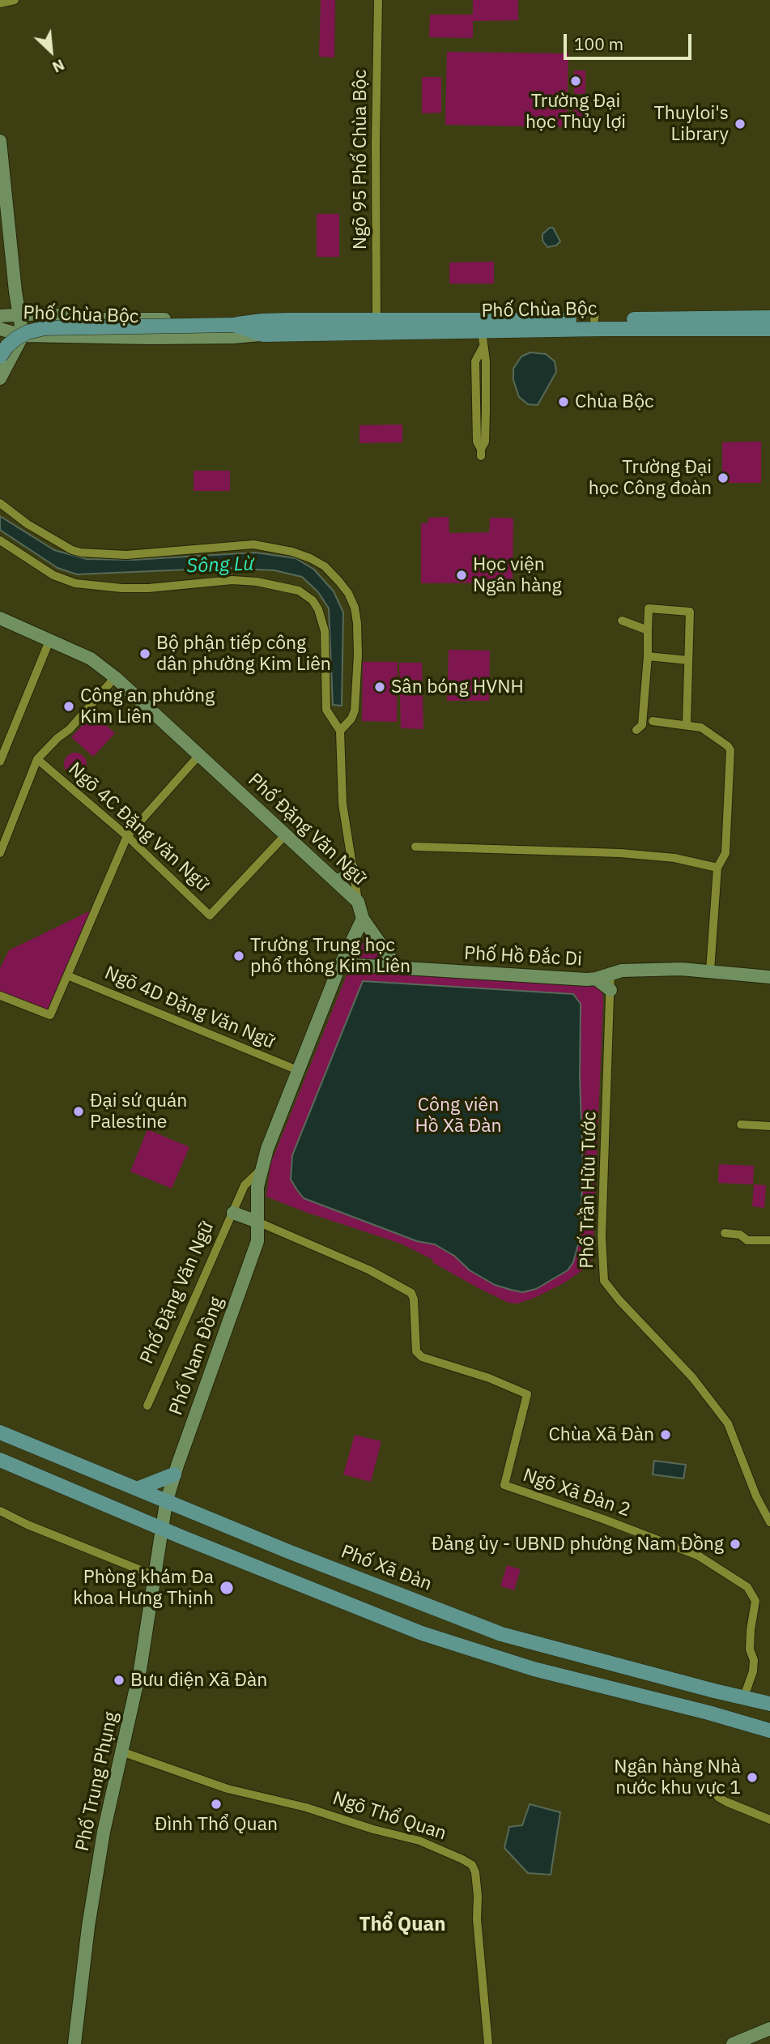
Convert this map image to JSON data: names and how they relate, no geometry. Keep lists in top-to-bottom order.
{
  "streets": {
    "main road": ["Phố Chùa Bộc", "Phố Xã Đàn"],
    "street": [
      "Ngõ 95 Phố Chùa Bộc",
      "Ngõ 4C Đặng Văn Ngữ",
      "Phố Đặng Văn Ngữ",
      "Phố Hồ Đắc Di",
      "Ngõ 4D Đặng Văn Ngữ",
      "Phố Trần Hữu Tước",
      "Phố Nam Đồng",
      "Ngõ Xã Đàn 2",
      "Phố Trung Phụng",
      "Ngõ Thổ Quan"
    ]
  },
  "crossings": [
    ["Ngõ 95 Phố Chùa Bộc", "Phố Chùa Bộc"],
    ["Ngõ 4C Đặng Văn Ngữ", "Phố Đặng Văn Ngữ"],
    ["Phố Đặng Văn Ngữ", "Phố Hồ Đắc Di"],
    ["Phố Đặng Văn Ngữ", "Ngõ 4D Đặng Văn Ngữ"],
    ["Phố Đặng Văn Ngữ", "Phố Nam Đồng"],
    ["Phố Đặng Văn Ngữ", "Ngõ Xã Đàn 2"],
    ["Phố Hồ Đắc Di", "Phố Trần Hữu Tước"],
    ["Phố Nam Đồng", "Ngõ Xã Đàn 2"],
    ["Phố Nam Đồng", "Phố Xã Đàn"],
    ["Phố Nam Đồng", "Phố Trung Phụng"],
    ["Ngõ Xã Đàn 2", "Phố Xã Đàn"],
    ["Phố Trung Phụng", "Ngõ Thổ Quan"]
  ],
  "districts": ["Thổ Quan"],
  "water": ["Sông Lừ"],
  "parks": ["Công viên Hồ Xã Đàn"],
  "places": [
    "Trường Đại học Thủy lợi",
    "Thuyloi's Library",
    "Chùa Bộc",
    "Trường Đại học Công đoàn",
    "Học viện Ngân hàng",
    "Bộ phận tiếp công dân phường Kim Liên",
    "Sân bóng HVNH",
    "Công an phường Kim Liên",
    "Trường Trung học phổ thông Kim Liên",
    "Đại sứ quán Palestine",
    "Chùa Xã Đàn",
    "Đảng ủy - UBND phường Nam Đồng",
    "Phòng khám Đa khoa Hưng Thịnh",
    "Bưu điện Xã Đàn",
    "Ngân hàng Nhà nước khu vực 1",
    "Đình Thổ Quan"
  ],
  "scale_bar": "100 m",
  "north": "bottom right"
}
